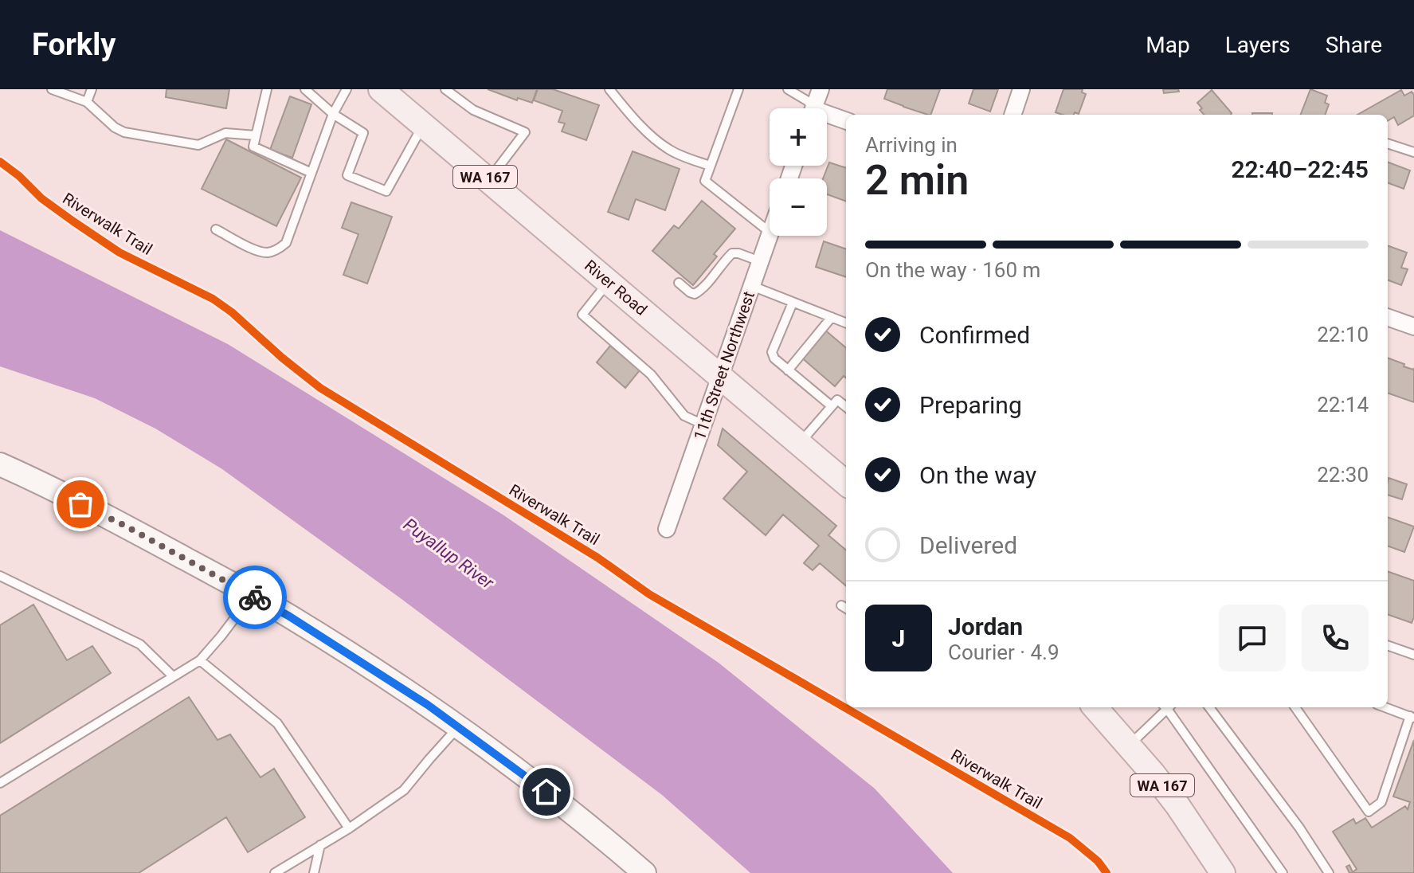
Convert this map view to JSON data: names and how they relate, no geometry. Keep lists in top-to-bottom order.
{
  "streets": {
    "main road": ["WA 167", "River Road"],
    "street": ["11th Street Northwest"],
    "cycle path": ["Riverwalk Trail"]
  },
  "crossings": [
    ["River Road", "11th Street Northwest"]
  ],
  "water": ["Puyallup River"],
  "page": {
    "header": "Forkly",
    "nav": ["Map", "Layers", "Share"],
    "map_buttons": ["+", "−"],
    "heading": ["2 min", "Arriving in", "22:40–22:45"],
    "panel": ["Jordan", "Courier · 4.9"],
    "bar": "On the way · 160 m",
    "list": [
      ["Confirmed", "22:10"],
      ["Preparing", "22:14"],
      ["On the way", "22:30"],
      "Delivered"
    ],
    "round": "J"
  }
}
